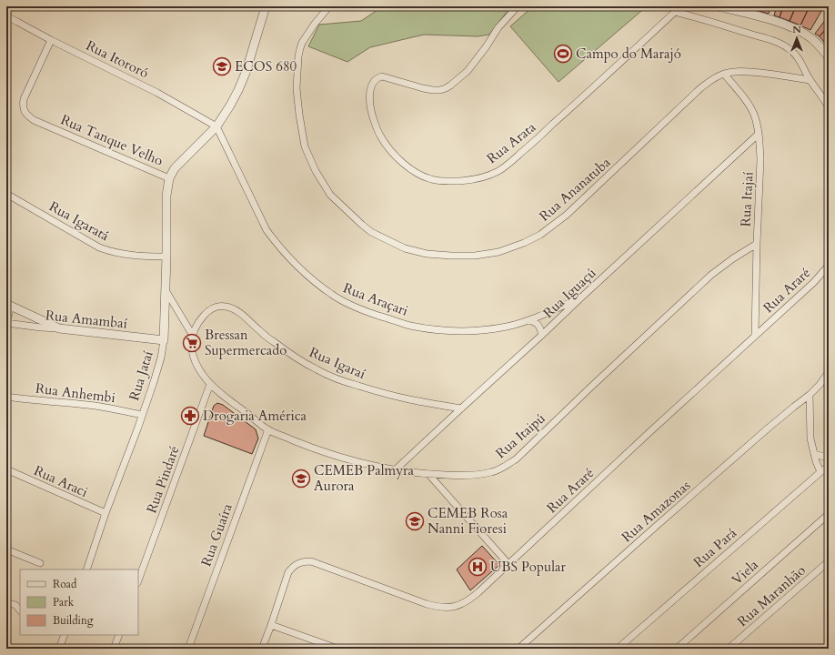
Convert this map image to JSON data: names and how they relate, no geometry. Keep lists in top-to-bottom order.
{
  "streets": {
    "street": [
      "Rua Itororó",
      "Rua Tanque Velho",
      "Rua Arata",
      "Rua Ananatuba",
      "Rua Itajaí",
      "Rua Igaratá",
      "Rua Araré",
      "Rua Iguaçú",
      "Rua Araçari",
      "Rua Amambaí",
      "Rua Igaraí",
      "Rua Jataí",
      "Rua Anhembi",
      "Rua Itaipú",
      "Rua Pindaré",
      "Rua Araci",
      "Rua Amazonas",
      "Rua Guaíra",
      "Rua Pará",
      "Viela",
      "Rua Maranhão"
    ]
  },
  "crossings": [
    ["Rua Itororó", "Rua Tanque Velho"],
    ["Rua Itororó", "Rua Araçari"],
    ["Rua Tanque Velho", "Rua Araçari"],
    ["Rua Tanque Velho", "Rua Jataí"],
    ["Rua Ananatuba", "Rua Itajaí"],
    ["Rua Itajaí", "Rua Araré"],
    ["Rua Itajaí", "Rua Iguaçú"],
    ["Rua Itajaí", "Rua Itaipú"],
    ["Rua Igaratá", "Rua Jataí"],
    ["Rua Iguaçú", "Rua Araçari"],
    ["Rua Iguaçú", "Rua Igaraí"],
    ["Rua Iguaçú", "Rua Itaipú"],
    ["Rua Amambaí", "Rua Jataí"],
    ["Rua Igaraí", "Rua Itaipú"],
    ["Rua Jataí", "Rua Anhembi"],
    ["Rua Jataí", "Rua Araci"],
    ["Rua Itaipú", "Rua Pindaré"],
    ["Rua Itaipú", "Rua Guaíra"]
  ],
  "places": {
    "sports": ["Campo do Marajó"],
    "school or university": ["ECOS 680", "CEMEB Palmyra Aurora", "CEMEB Rosa Nanni Fioresi"],
    "supermarket": ["Bressan Supermercado"],
    "pharmacy": ["Drogaria América"],
    "hospital": ["UBS Popular"]
  },
  "legend": ["Road", "Park", "Building"],
  "north": "top"
}
